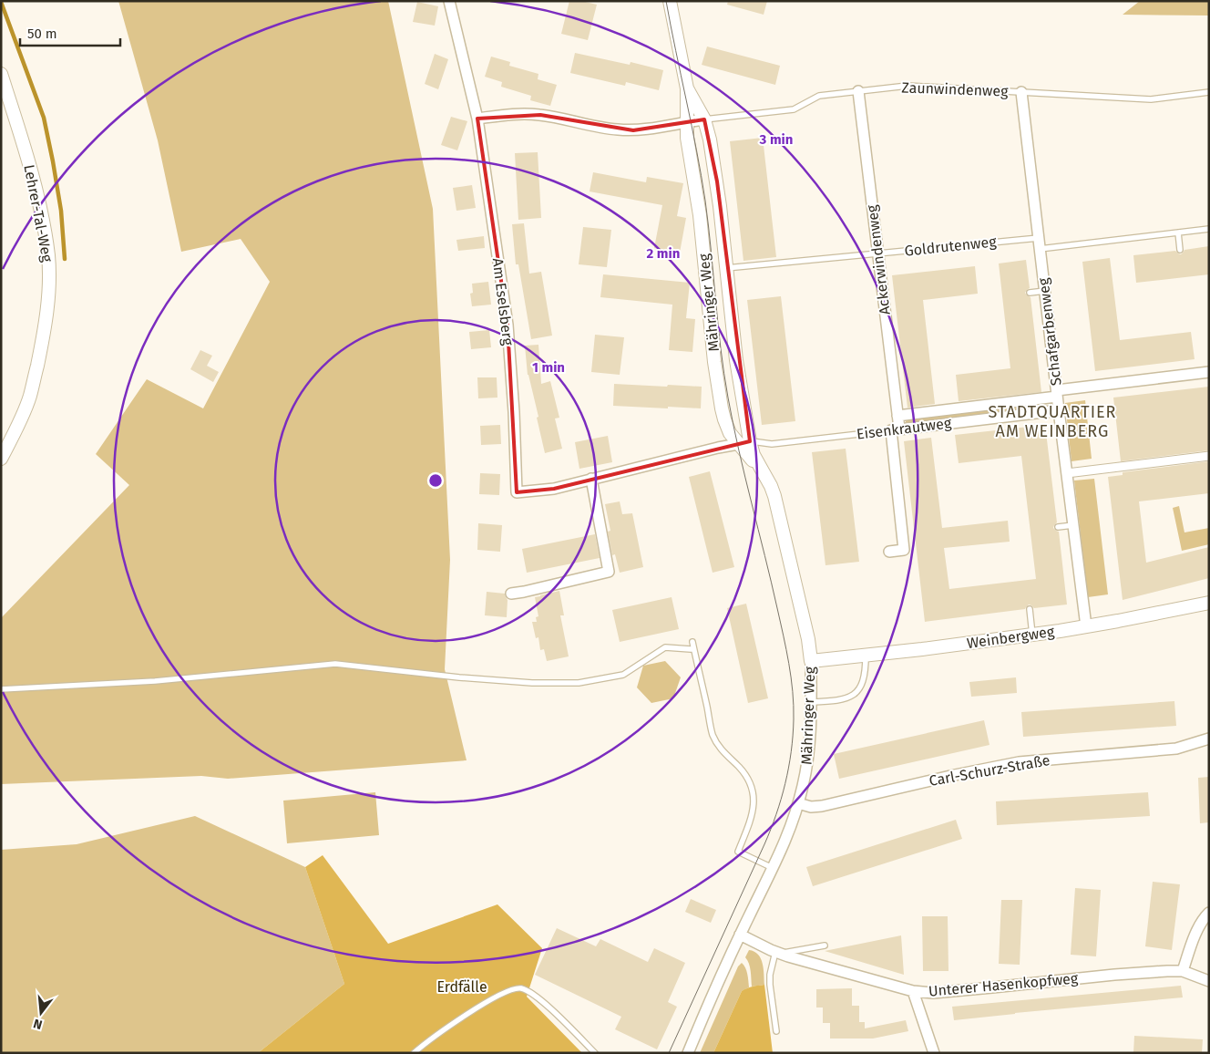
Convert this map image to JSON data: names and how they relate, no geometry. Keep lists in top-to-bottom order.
{
  "streets": {
    "street": [
      "Lehrer-Tal-Weg",
      "Ackerwindenweg",
      "Am Eselsberg",
      "Mähringer Weg",
      "Schafgarbenweg",
      "Eisenkrautweg",
      "Weinbergweg",
      "Carl-Schurz-Straße",
      "Unterer Hasenkopfweg"
    ],
    "lane": ["Zaunwindenweg", "Goldrutenweg"]
  },
  "crossings": [
    ["Zaunwindenweg", "Ackerwindenweg"],
    ["Zaunwindenweg", "Mähringer Weg"],
    ["Zaunwindenweg", "Schafgarbenweg"],
    ["Goldrutenweg", "Ackerwindenweg"],
    ["Goldrutenweg", "Mähringer Weg"],
    ["Goldrutenweg", "Schafgarbenweg"],
    ["Ackerwindenweg", "Eisenkrautweg"],
    ["Am Eselsberg", "Mähringer Weg"],
    ["Am Eselsberg", "Eisenkrautweg"],
    ["Mähringer Weg", "Eisenkrautweg"],
    ["Mähringer Weg", "Weinbergweg"],
    ["Mähringer Weg", "Carl-Schurz-Straße"],
    ["Mähringer Weg", "Unterer Hasenkopfweg"],
    ["Schafgarbenweg", "Eisenkrautweg"],
    ["Schafgarbenweg", "Weinbergweg"]
  ],
  "districts": ["STADTQUARTIER AM WEINBERG"],
  "parks": ["Erdfälle"],
  "scale_bar": "50 m",
  "north": "bottom",
  "rings": ["3 min", "2 min", "1 min"]
}
